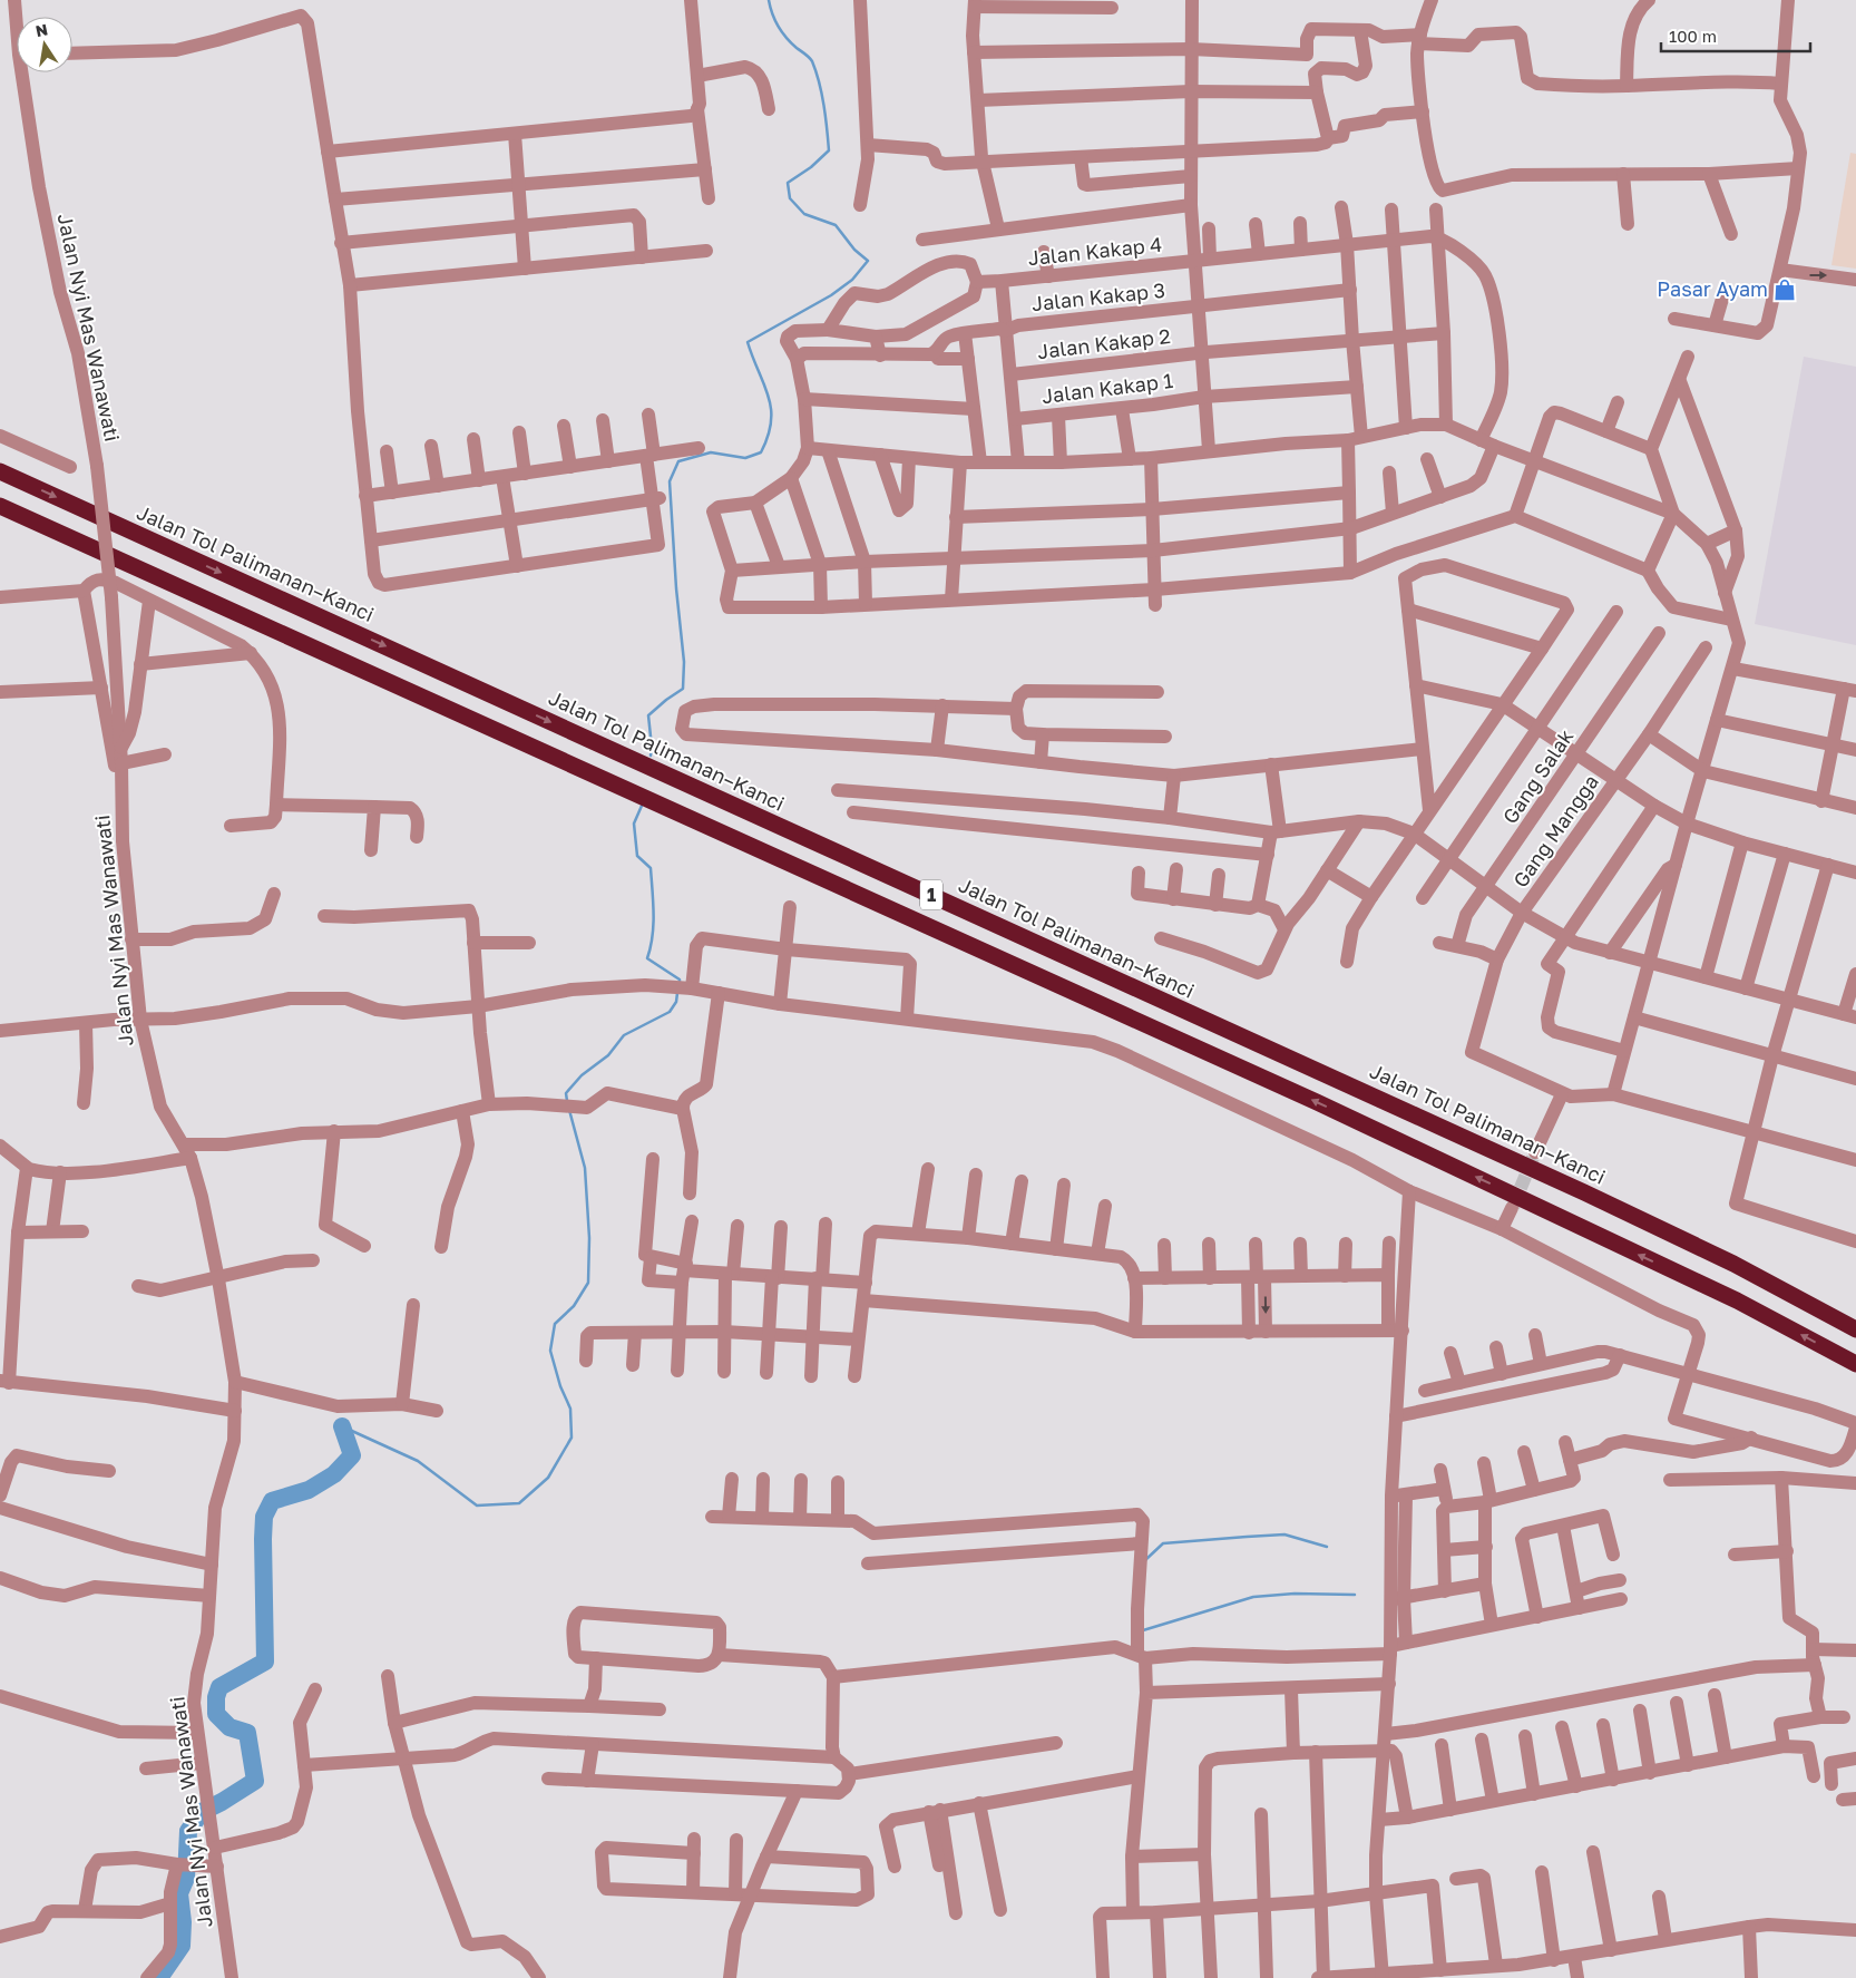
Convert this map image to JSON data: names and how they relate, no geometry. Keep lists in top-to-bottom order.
{
  "streets": {
    "highway": ["Jalan Tol Palimanan–Kanci", "1"],
    "street": [
      "Jalan Kakap 4",
      "Jalan Kakap 3",
      "Jalan Nyi Mas Wanawati",
      "Jalan Kakap 2",
      "Jalan Kakap 1",
      "Gang Salak",
      "Gang Mangga"
    ]
  },
  "places": {
    "shop": ["Pasar Ayam"]
  },
  "scale_bar": "100 m",
  "north": "top"
}
